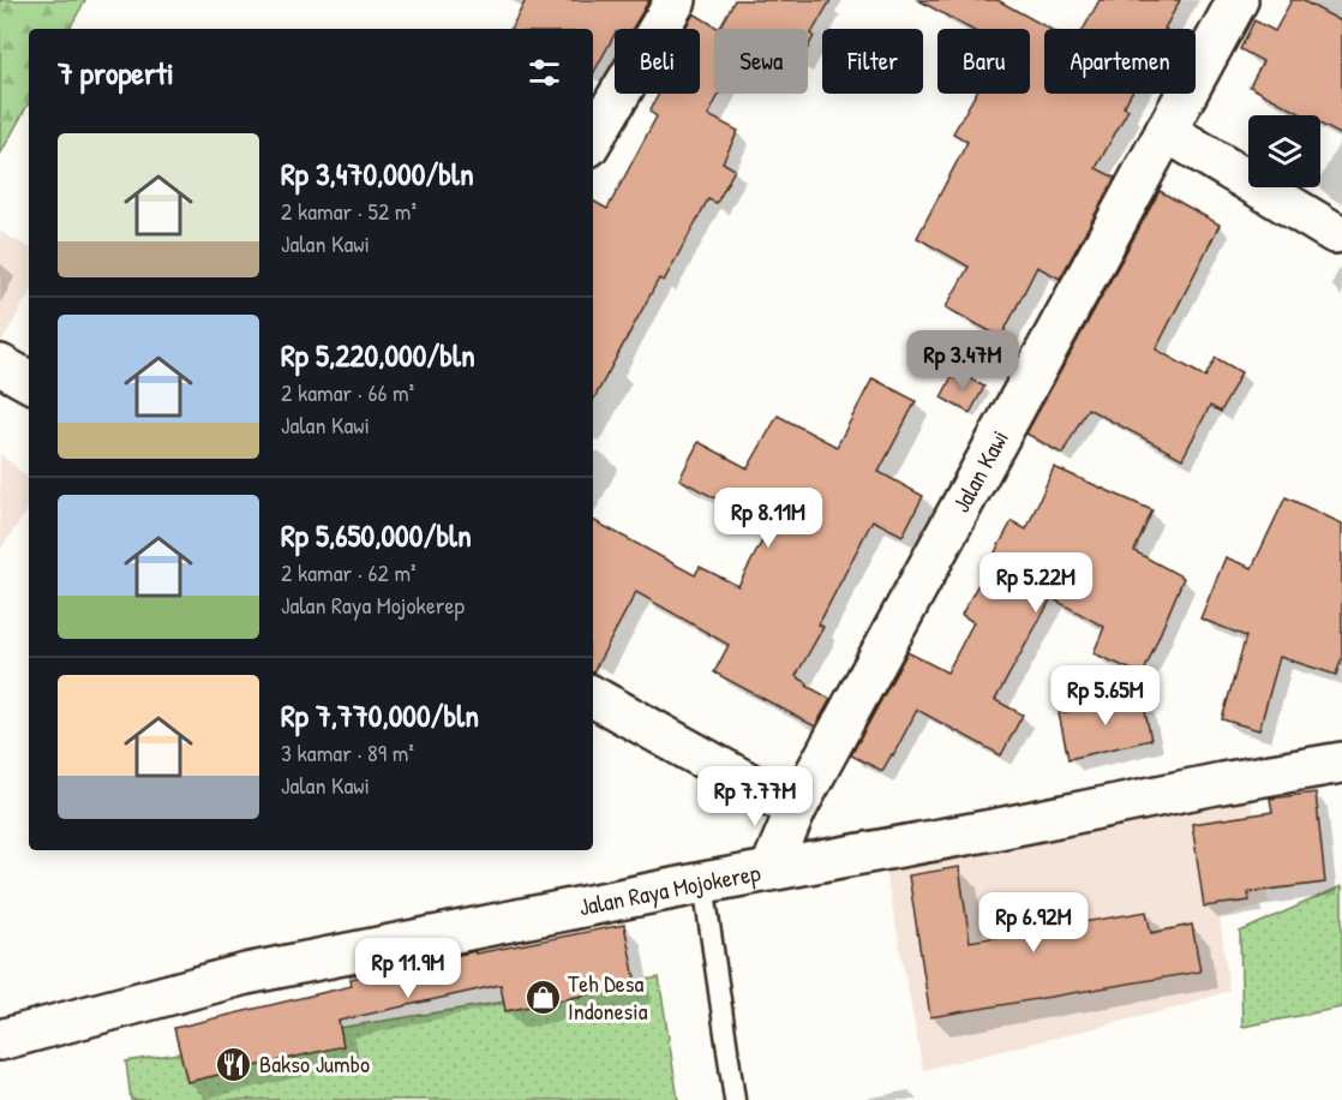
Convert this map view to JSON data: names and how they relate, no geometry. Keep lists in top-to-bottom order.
{
  "streets": {
    "street": ["Jalan Kawi", "Jalan Raya Mojokerep"]
  },
  "crossings": [
    ["Jalan Kawi", "Jalan Raya Mojokerep"]
  ],
  "places": {
    "shop": ["Teh Desa Indonesia"],
    "restaurant": ["Bakso Jumbo"]
  },
  "page": {
    "chip": [
      "Beli",
      "Sewa",
      "Filter",
      "Baru",
      "Apartemen"
    ],
    "heading": "7 properti",
    "list": [
      {
        "name": "Rp 3,470,000/bln",
        "note": "2 kamar · 52 m² · Jalan Kawi"
      },
      {
        "name": "Rp 5,220,000/bln",
        "note": "2 kamar · 66 m² · Jalan Kawi"
      },
      {
        "name": "Rp 5,650,000/bln",
        "note": "2 kamar · 62 m² · Jalan Raya Mojokerep"
      },
      {
        "name": "Rp 7,770,000/bln",
        "note": "3 kamar · 89 m² · Jalan Kawi"
      }
    ],
    "price": [
      "Rp 3.47M",
      "Rp 8.11M",
      "Rp 5.22M",
      "Rp 5.65M",
      "Rp 7.77M",
      "Rp 6.92M",
      "Rp 11.9M"
    ]
  }
}
